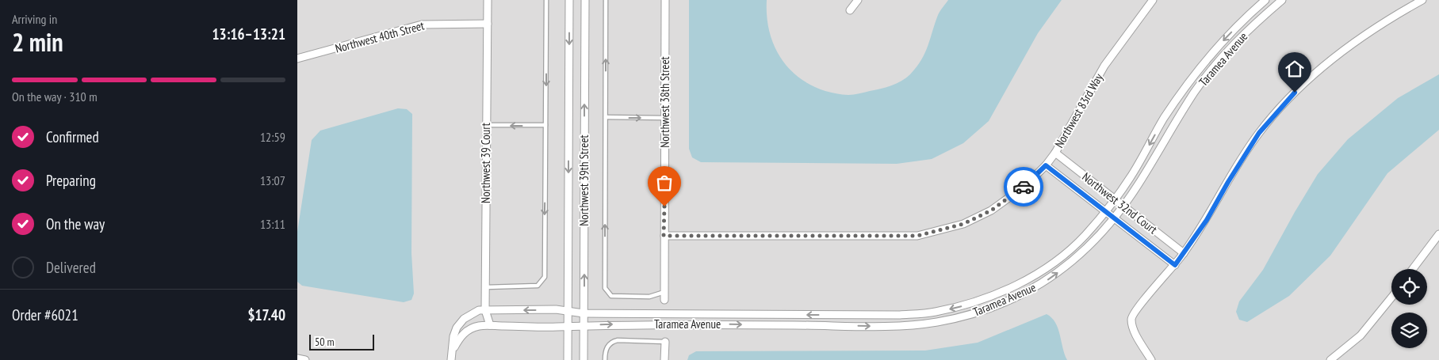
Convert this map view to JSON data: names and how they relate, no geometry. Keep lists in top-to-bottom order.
{
  "streets": {
    "street": [
      "Northwest 40th Street",
      "Taramea Avenue",
      "Northwest 38th Street",
      "Northwest 83rd Way",
      "Northwest 39 Court",
      "Northwest 39th Street",
      "Northwest 32nd Court"
    ]
  },
  "crossings": [
    ["Northwest 40th Street", "Northwest 39 Court"],
    ["Taramea Avenue", "Northwest 39 Court"],
    ["Taramea Avenue", "Northwest 39th Street"],
    ["Taramea Avenue", "Northwest 32nd Court"],
    ["Northwest 38th Street", "Northwest 83rd Way"],
    ["Northwest 83rd Way", "Northwest 32nd Court"]
  ],
  "scale_bar": "50 m",
  "page": {
    "heading": ["2 min", "Arriving in", "13:16–13:21"],
    "panel": ["Order #6021", "$17.40"],
    "bar": "On the way · 310 m",
    "list": [
      ["Confirmed", "12:59"],
      ["Preparing", "13:07"],
      ["On the way", "13:11"],
      "Delivered"
    ],
    "scale": "50 m"
  }
}
